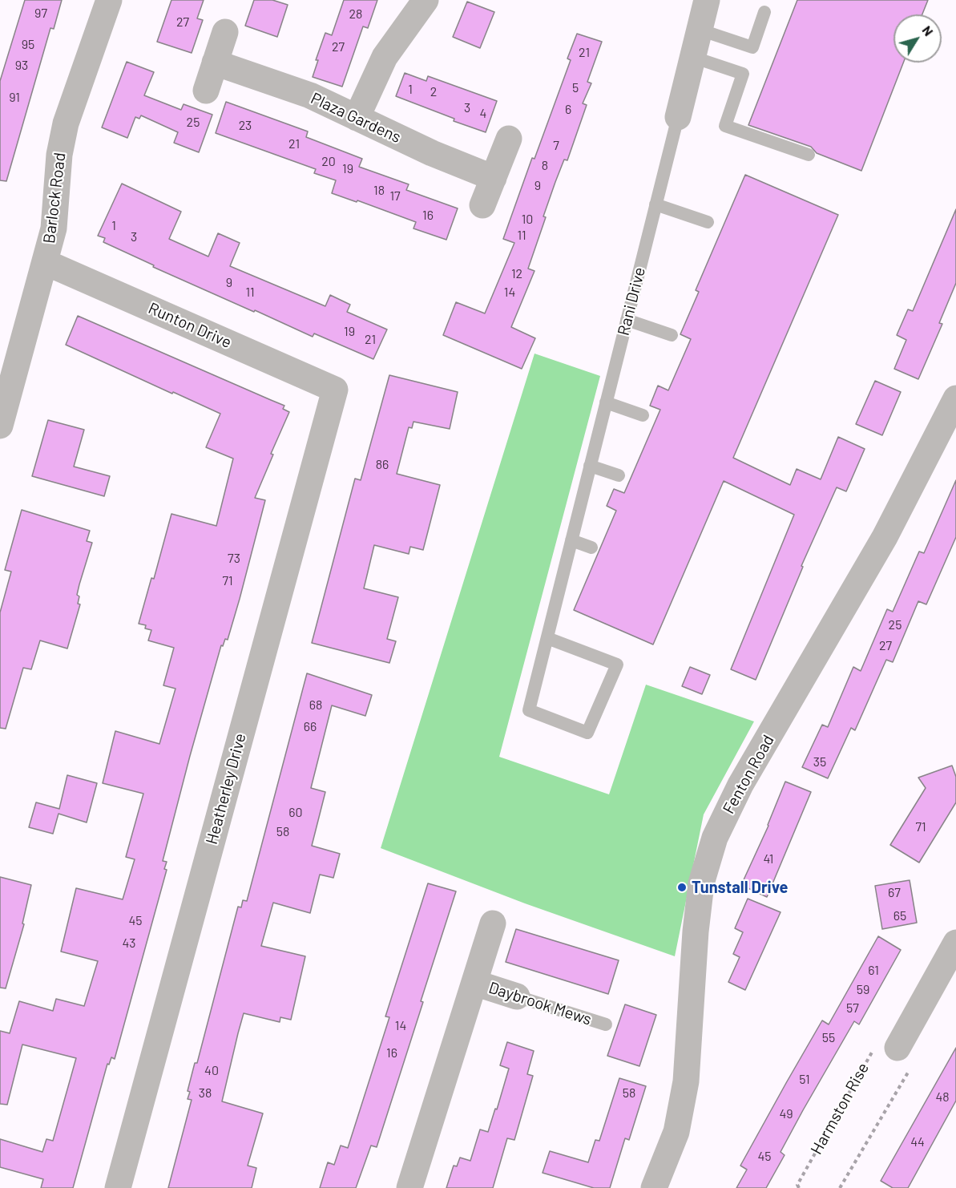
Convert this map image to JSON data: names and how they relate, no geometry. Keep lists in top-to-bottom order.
{
  "streets": {
    "street": [
      "Plaza Gardens",
      "Barlock Road",
      "Rani Drive",
      "Runton Drive",
      "Fenton Road",
      "Heatherley Drive",
      "Daybrook Mews"
    ],
    "path": ["Harmston Rise"]
  },
  "crossings": [
    ["Barlock Road", "Runton Drive"],
    ["Runton Drive", "Heatherley Drive"]
  ],
  "places": ["Tunstall Drive"],
  "house_numbers": [
    "97",
    "28",
    "27",
    "95",
    "27",
    "21",
    "93",
    "5",
    "1",
    "2",
    "91",
    "3",
    "6",
    "4",
    "25",
    "23",
    "21",
    "7",
    "20",
    "8",
    "19",
    "9",
    "18",
    "17",
    "16",
    "10",
    "1",
    "11",
    "3",
    "12",
    "9",
    "11",
    "14",
    "19",
    "21",
    "86",
    "73",
    "71",
    "25",
    "27",
    "68",
    "66",
    "35",
    "60",
    "71",
    "58",
    "41",
    "67",
    "65",
    "45",
    "43",
    "61",
    "59",
    "57",
    "14",
    "55",
    "16",
    "40",
    "51",
    "38",
    "58",
    "48",
    "49",
    "44",
    "45"
  ],
  "north": "top right"
}
